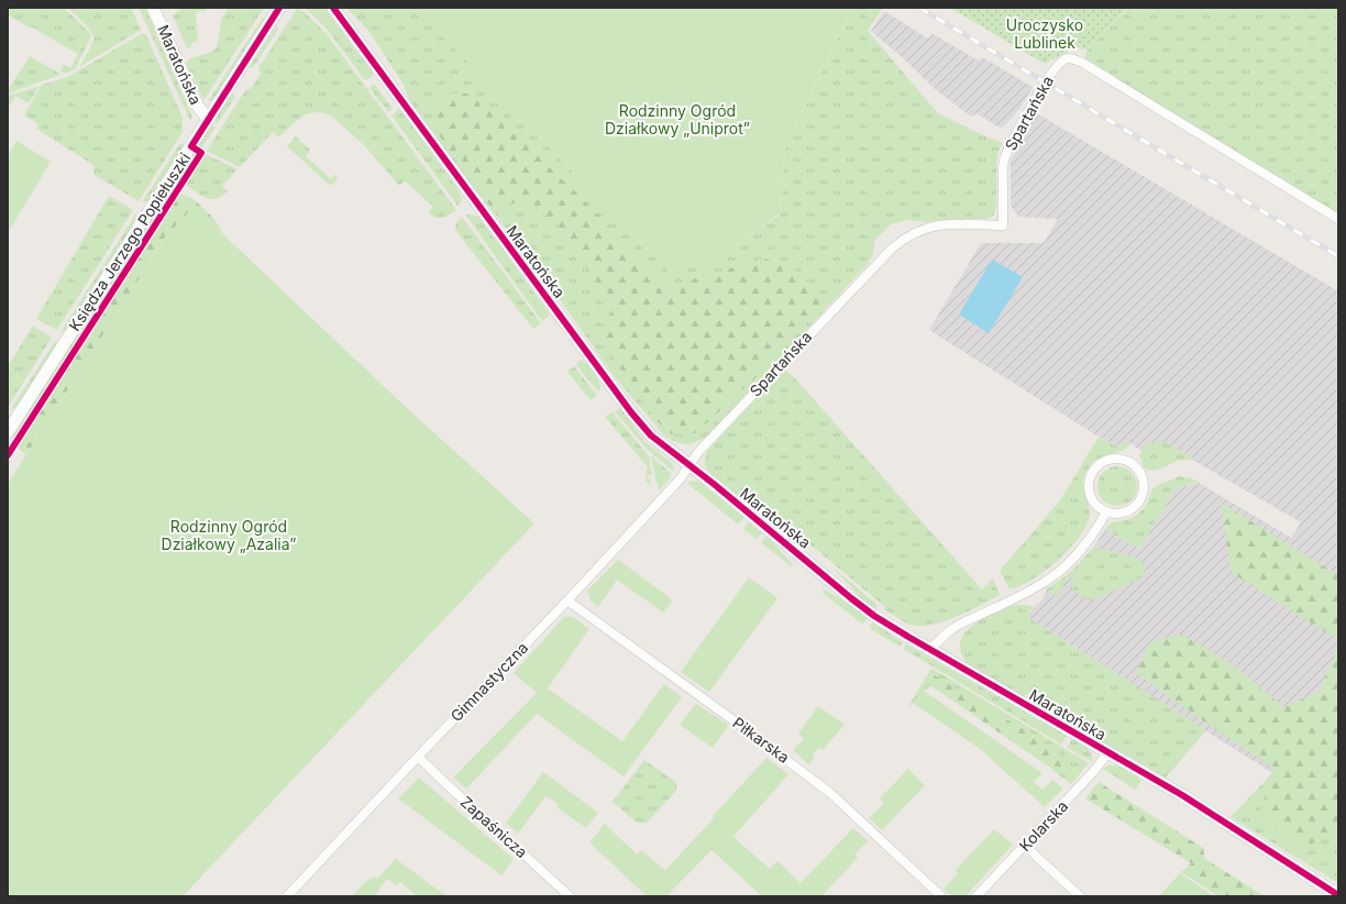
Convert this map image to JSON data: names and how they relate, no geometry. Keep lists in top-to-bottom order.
{
  "streets": {
    "main road": ["Maratońska", "Księdza Jerzego Popiełuszki"],
    "street": [
      "Spartańska",
      "Gimnastyczna",
      "Piłkarska",
      "Kolarska",
      "Zapaśnicza"
    ]
  },
  "crossings": [
    ["Maratońska", "Księdza Jerzego Popiełuszki"],
    ["Maratońska", "Gimnastyczna"],
    ["Maratońska", "Kolarska"],
    ["Spartańska", "Gimnastyczna"],
    ["Gimnastyczna", "Piłkarska"],
    ["Gimnastyczna", "Zapaśnicza"]
  ],
  "parks": ["Uroczysko Lublinek", "Rodzinny Ogród Działkowy „Uniprot”", "Rodzinny Ogród Działkowy „Azalia”"]
}
